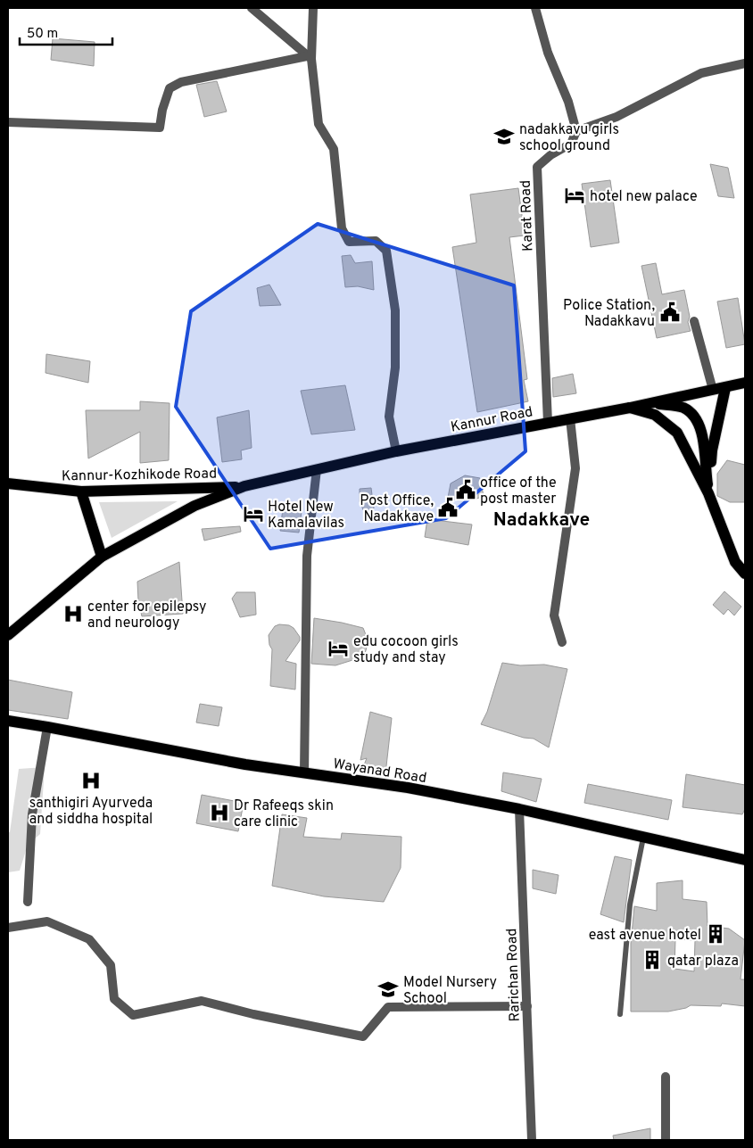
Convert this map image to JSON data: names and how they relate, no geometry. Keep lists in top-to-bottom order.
{
  "streets": {
    "main road": ["Kannur Road", "Kannur-Kozhikode Road", "Wayanad Road"],
    "street": ["Karat Road", "Rarichan Road"]
  },
  "crossings": [
    ["Karat Road", "Kannur Road"],
    ["Kannur Road", "Kannur-Kozhikode Road"],
    ["Wayanad Road", "Rarichan Road"]
  ],
  "districts": ["Nadakkave"],
  "places": {
    "school or university": ["nadakkavu girls school ground", "Model Nursery School"],
    "hotel": ["hotel new palace", "Hotel New Kamalavilas", "edu cocoon girls study and stay"],
    "public building": ["Police Station, Nadakkavu", "office of the post master", "Post Office, Nadakkave"],
    "hospital": ["center for epilepsy and neurology", "santhigiri Ayurveda and siddha hospital", "Dr Rafeeqs skin care clinic"],
    "building": ["east avenue hotel", "qatar plaza"]
  },
  "scale_bar": "50 m"
}
